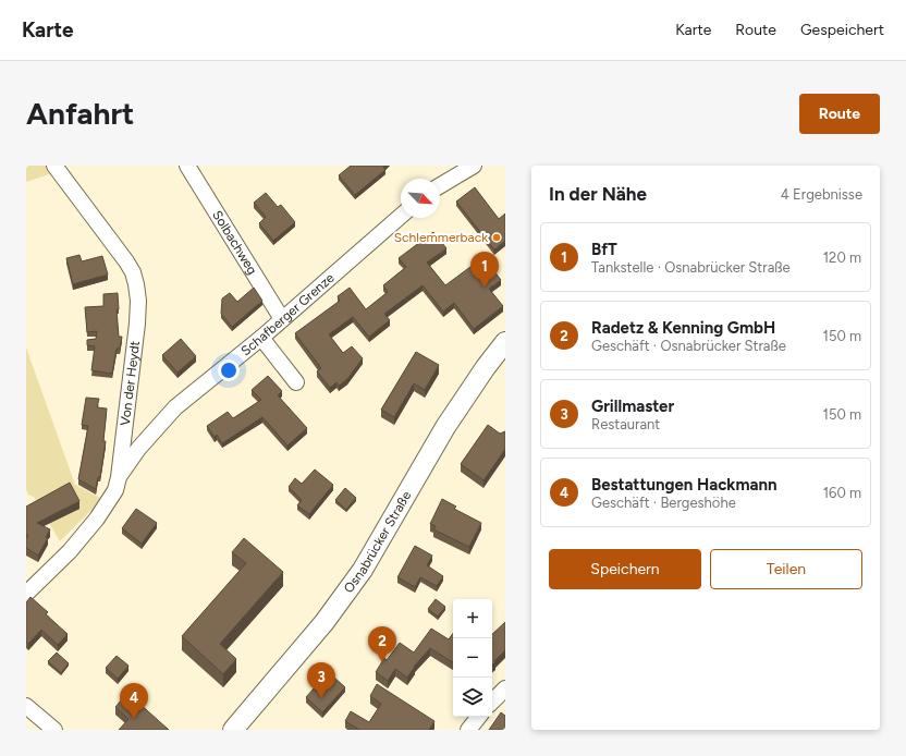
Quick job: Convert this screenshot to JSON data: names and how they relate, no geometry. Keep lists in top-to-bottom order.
{
  "streets": {
    "main road": ["Osnabrücker Straße"],
    "street": ["Solbachweg", "Schafberger Grenze", "Von der Heydt"]
  },
  "crossings": [
    ["Solbachweg", "Schafberger Grenze"],
    ["Schafberger Grenze", "Von der Heydt"]
  ],
  "places": ["Schlemmerback"],
  "north": "bottom right",
  "page": {
    "header": "Karte",
    "nav": ["Karte", "Route", "Gespeichert"],
    "buttons": [
      "Route",
      ["Speichern", "Teilen"]
    ],
    "title": "Anfahrt",
    "heading": ["In der Nähe", "4 Ergebnisse"],
    "list": [
      {
        "mark": "1",
        "name": "BfT",
        "note": "Tankstelle · Osnabrücker Straße",
        "value": "120 m"
      },
      {
        "mark": "2",
        "name": "Radetz & Kenning GmbH",
        "note": "Geschäft · Osnabrücker Straße",
        "value": "150 m"
      },
      {
        "mark": "3",
        "name": "Grillmaster",
        "note": "Restaurant",
        "value": "150 m"
      },
      {
        "mark": "4",
        "name": "Bestattungen Hackmann",
        "note": "Geschäft · Bergeshöhe",
        "value": "160 m"
      }
    ],
    "pins": [
      "1",
      "2",
      "3",
      "4"
    ],
    "map_buttons": ["+", "−"]
  }
}
